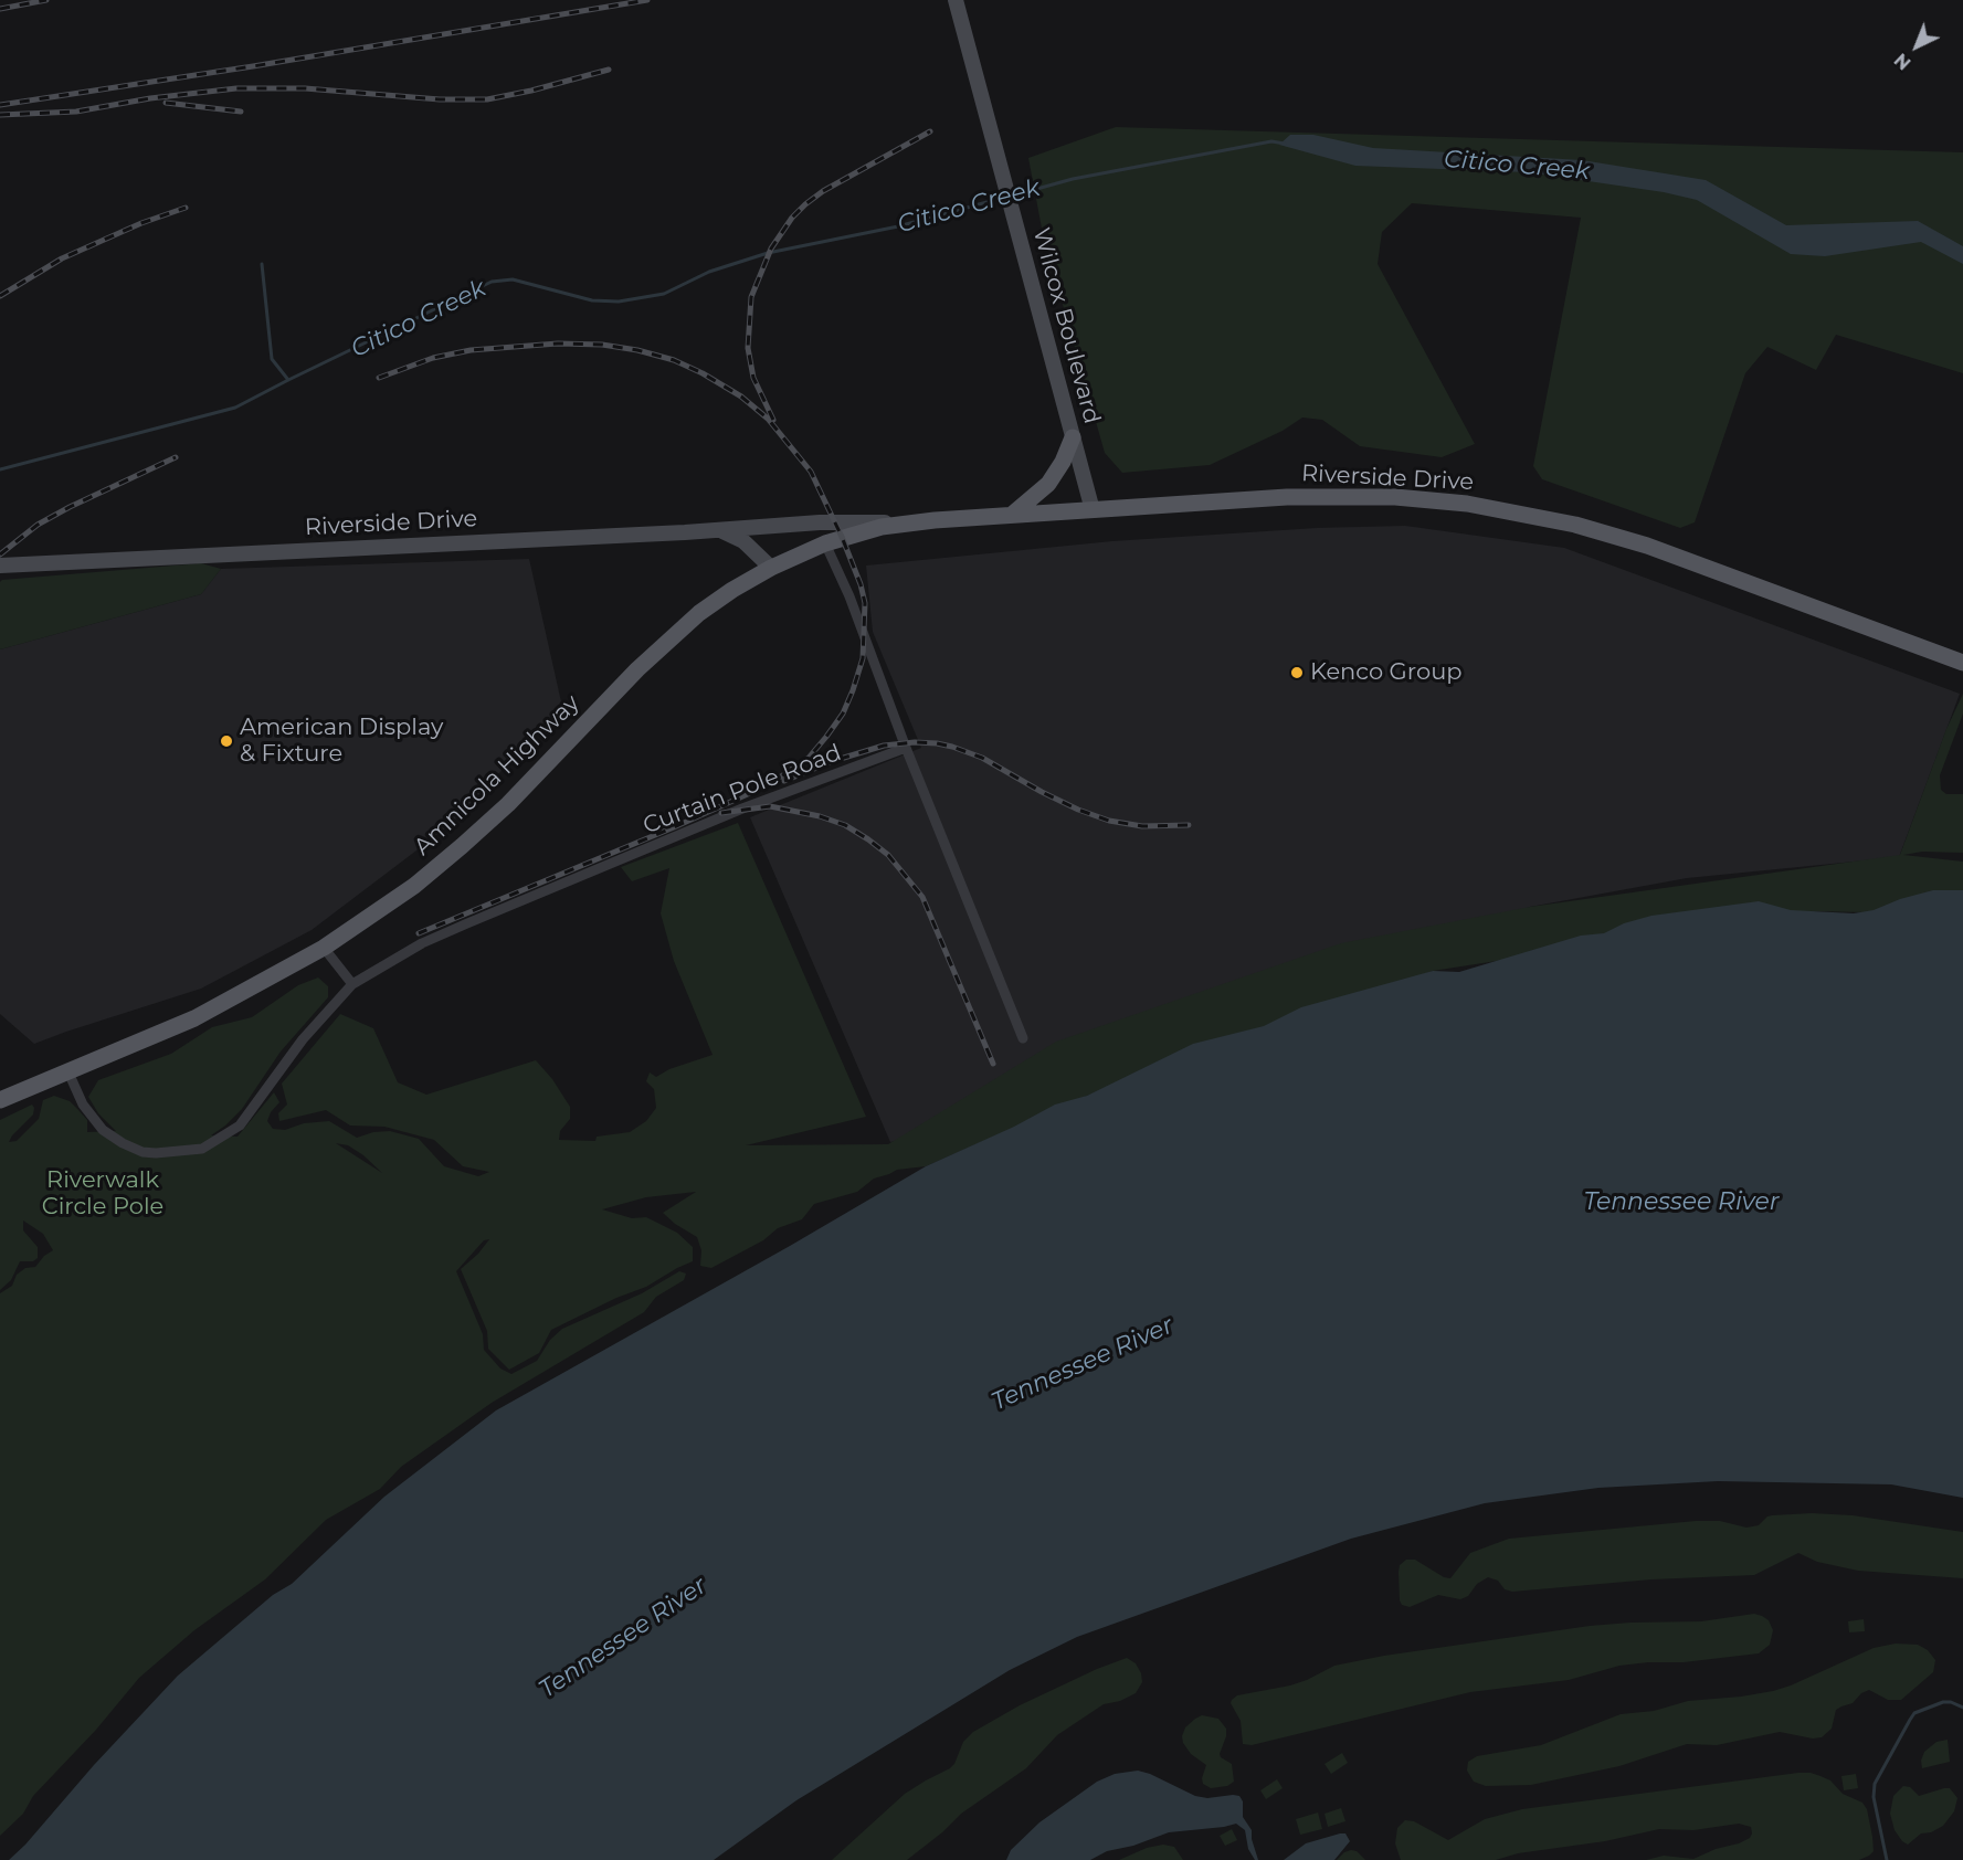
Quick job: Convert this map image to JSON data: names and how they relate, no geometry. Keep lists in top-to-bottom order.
{
  "streets": {
    "main road": ["Riverside Drive", "Amnicola Highway"],
    "street": ["Wilcox Boulevard", "Curtain Pole Road"]
  },
  "crossings": [
    ["Wilcox Boulevard", "Riverside Drive"],
    ["Riverside Drive", "Amnicola Highway"],
    ["Amnicola Highway", "Curtain Pole Road"]
  ],
  "water": ["Citico Creek", "Tennessee River"],
  "parks": ["Riverwalk Circle Pole"],
  "places": ["Kenco Group", "American Display & Fixture"],
  "north": "bottom left"
}
